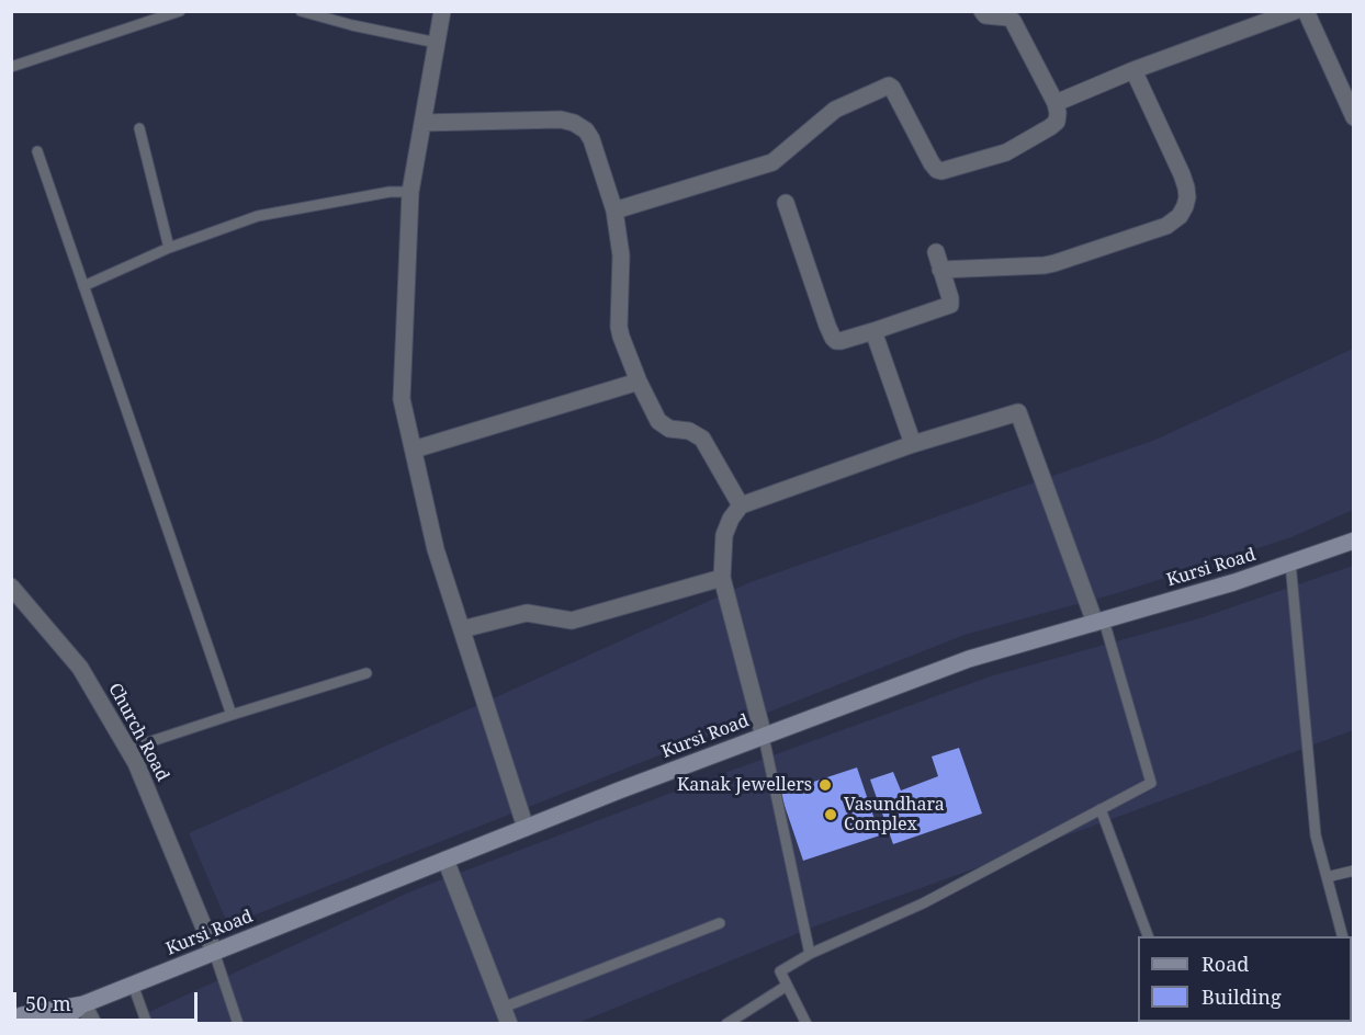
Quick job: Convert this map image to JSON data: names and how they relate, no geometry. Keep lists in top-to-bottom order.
{
  "streets": {
    "main road": ["Kursi Road"],
    "street": ["Church Road"]
  },
  "crossings": [
    ["Kursi Road", "Church Road"]
  ],
  "places": ["Kanak Jewellers", "Vasundhara Complex"],
  "legend": ["Road", "Building"],
  "scale_bar": "50 m"
}
